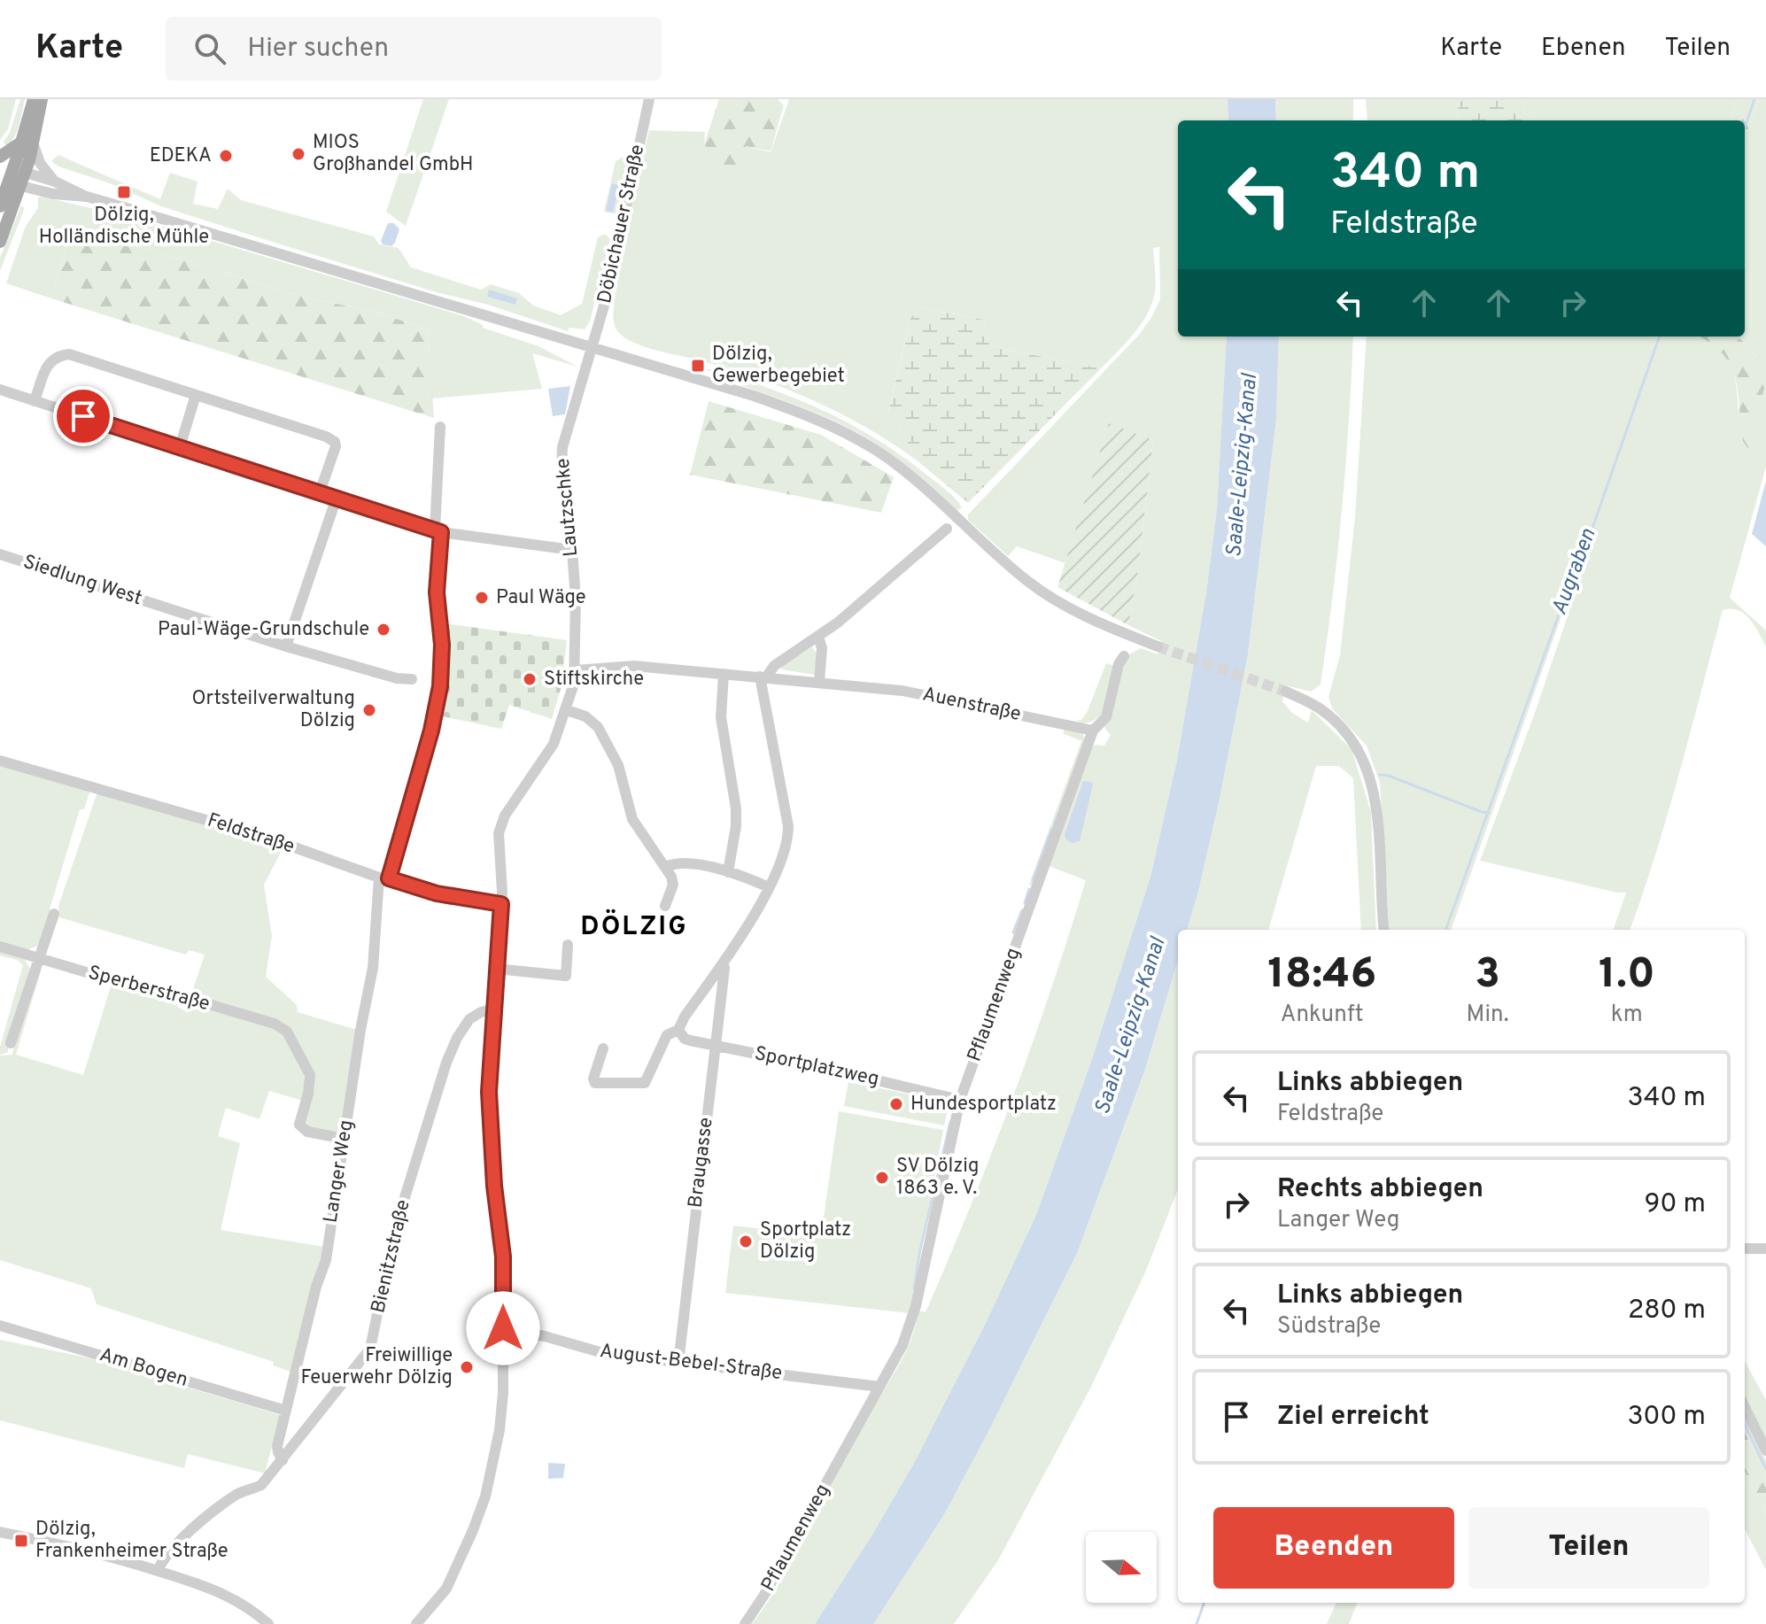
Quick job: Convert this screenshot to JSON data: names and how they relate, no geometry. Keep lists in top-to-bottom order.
{
  "streets": {
    "street": [
      "Döbichauer Straße",
      "Lautzschke",
      "Siedlung West",
      "Auenstraße",
      "Feldstraße",
      "Sperberstraße",
      "Pflaumenweg",
      "Sportplatzweg",
      "Braugasse",
      "Langer Weg",
      "Bienitzstraße",
      "August-Bebel-Straße",
      "Am Bogen"
    ]
  },
  "crossings": [
    ["Döbichauer Straße", "Lautzschke"],
    ["Lautzschke", "Auenstraße"],
    ["Lautzschke", "Feldstraße"],
    ["Lautzschke", "Bienitzstraße"],
    ["Lautzschke", "August-Bebel-Straße"],
    ["Auenstraße", "Pflaumenweg"],
    ["Auenstraße", "Braugasse"],
    ["Feldstraße", "Langer Weg"],
    ["Sperberstraße", "Langer Weg"],
    ["Pflaumenweg", "Sportplatzweg"],
    ["Pflaumenweg", "August-Bebel-Straße"],
    ["Sportplatzweg", "Braugasse"],
    ["Braugasse", "August-Bebel-Straße"],
    ["Langer Weg", "Bienitzstraße"],
    ["Langer Weg", "Am Bogen"]
  ],
  "districts": ["DÖLZIG"],
  "water": ["Saale-Leipzig-Kanal", "Augraben"],
  "places": {
    "other": [
      "MIOS Großhandel GmbH",
      "EDEKA",
      "Paul Wäge",
      "Paul-Wäge-Grundschule",
      "Stiftskirche",
      "Ortsteilverwaltung Dölzig",
      "Hundesportplatz",
      "SV Dölzig 1863 e. V.",
      "Sportplatz Dölzig",
      "Freiwillige Feuerwehr Dölzig"
    ],
    "transit": ["Dölzig, Holländische Mühle", "Dölzig, Gewerbegebiet", "Dölzig, Frankenheimer Straße"]
  },
  "north": "right",
  "page": {
    "header": "Karte",
    "search": "Hier suchen",
    "nav": ["Karte", "Ebenen", "Teilen"],
    "turn": ["340 m", "Feldstraße"],
    "eta": [
      "18:46",
      "Ankunft",
      "3",
      "Min.",
      "1.0",
      "km"
    ],
    "list": [
      {
        "name": "Links abbiegen",
        "note": "Feldstraße",
        "value": "340 m"
      },
      {
        "name": "Rechts abbiegen",
        "note": "Langer Weg",
        "value": "90 m"
      },
      {
        "name": "Links abbiegen",
        "note": "Südstraße",
        "value": "280 m"
      },
      {
        "name": "Ziel erreicht",
        "value": "300 m"
      }
    ],
    "buttons": ["Beenden", "Teilen"]
  }
}
